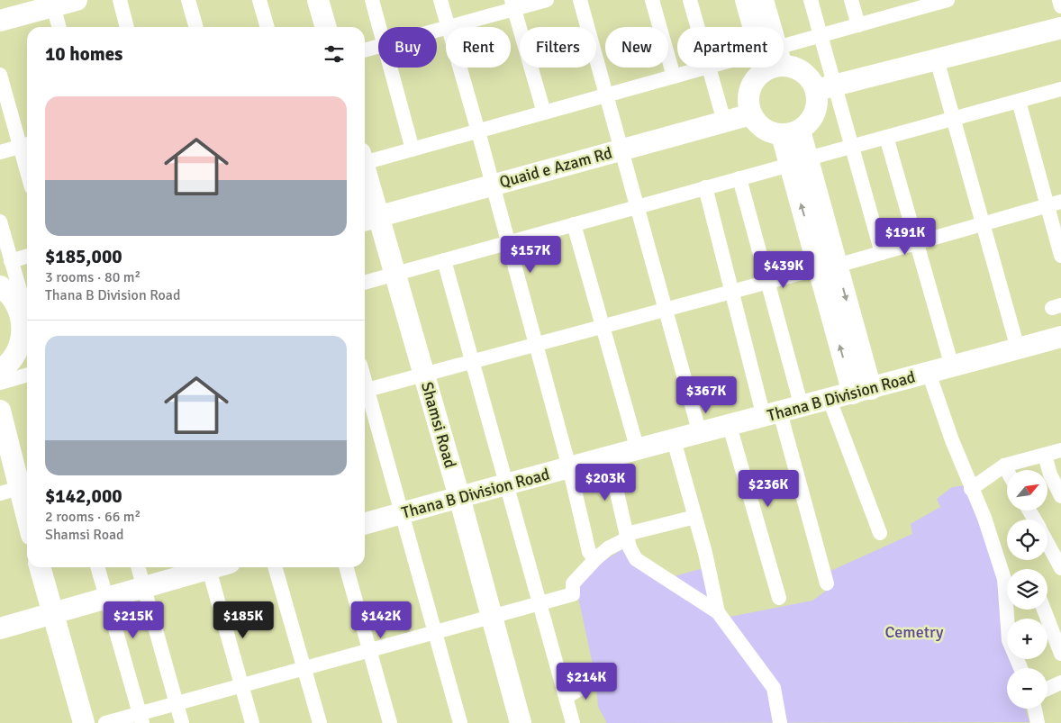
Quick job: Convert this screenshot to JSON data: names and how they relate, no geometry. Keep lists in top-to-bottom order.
{
  "streets": {
    "street": ["Quaid e Azam Rd", "Thana B Division Road", "Shamsi Road"]
  },
  "crossings": [
    ["Quaid e Azam Rd", "Shamsi Road"],
    ["Thana B Division Road", "Shamsi Road"]
  ],
  "parks": ["Cemetry"],
  "north": "top right",
  "page": {
    "chip": [
      "Buy",
      "Rent",
      "Filters",
      "New",
      "Apartment"
    ],
    "heading": "10 homes",
    "list": [
      {
        "name": "$185,000",
        "note": "3 rooms · 80 m² · Thana B Division Road"
      },
      {
        "name": "$142,000",
        "note": "2 rooms · 66 m² · Shamsi Road"
      }
    ],
    "price": [
      "$191K",
      "$157K",
      "$439K",
      "$367K",
      "$203K",
      "$236K",
      "$215K",
      "$185K",
      "$142K",
      "$214K"
    ],
    "map_buttons": ["+", "−"]
  }
}
